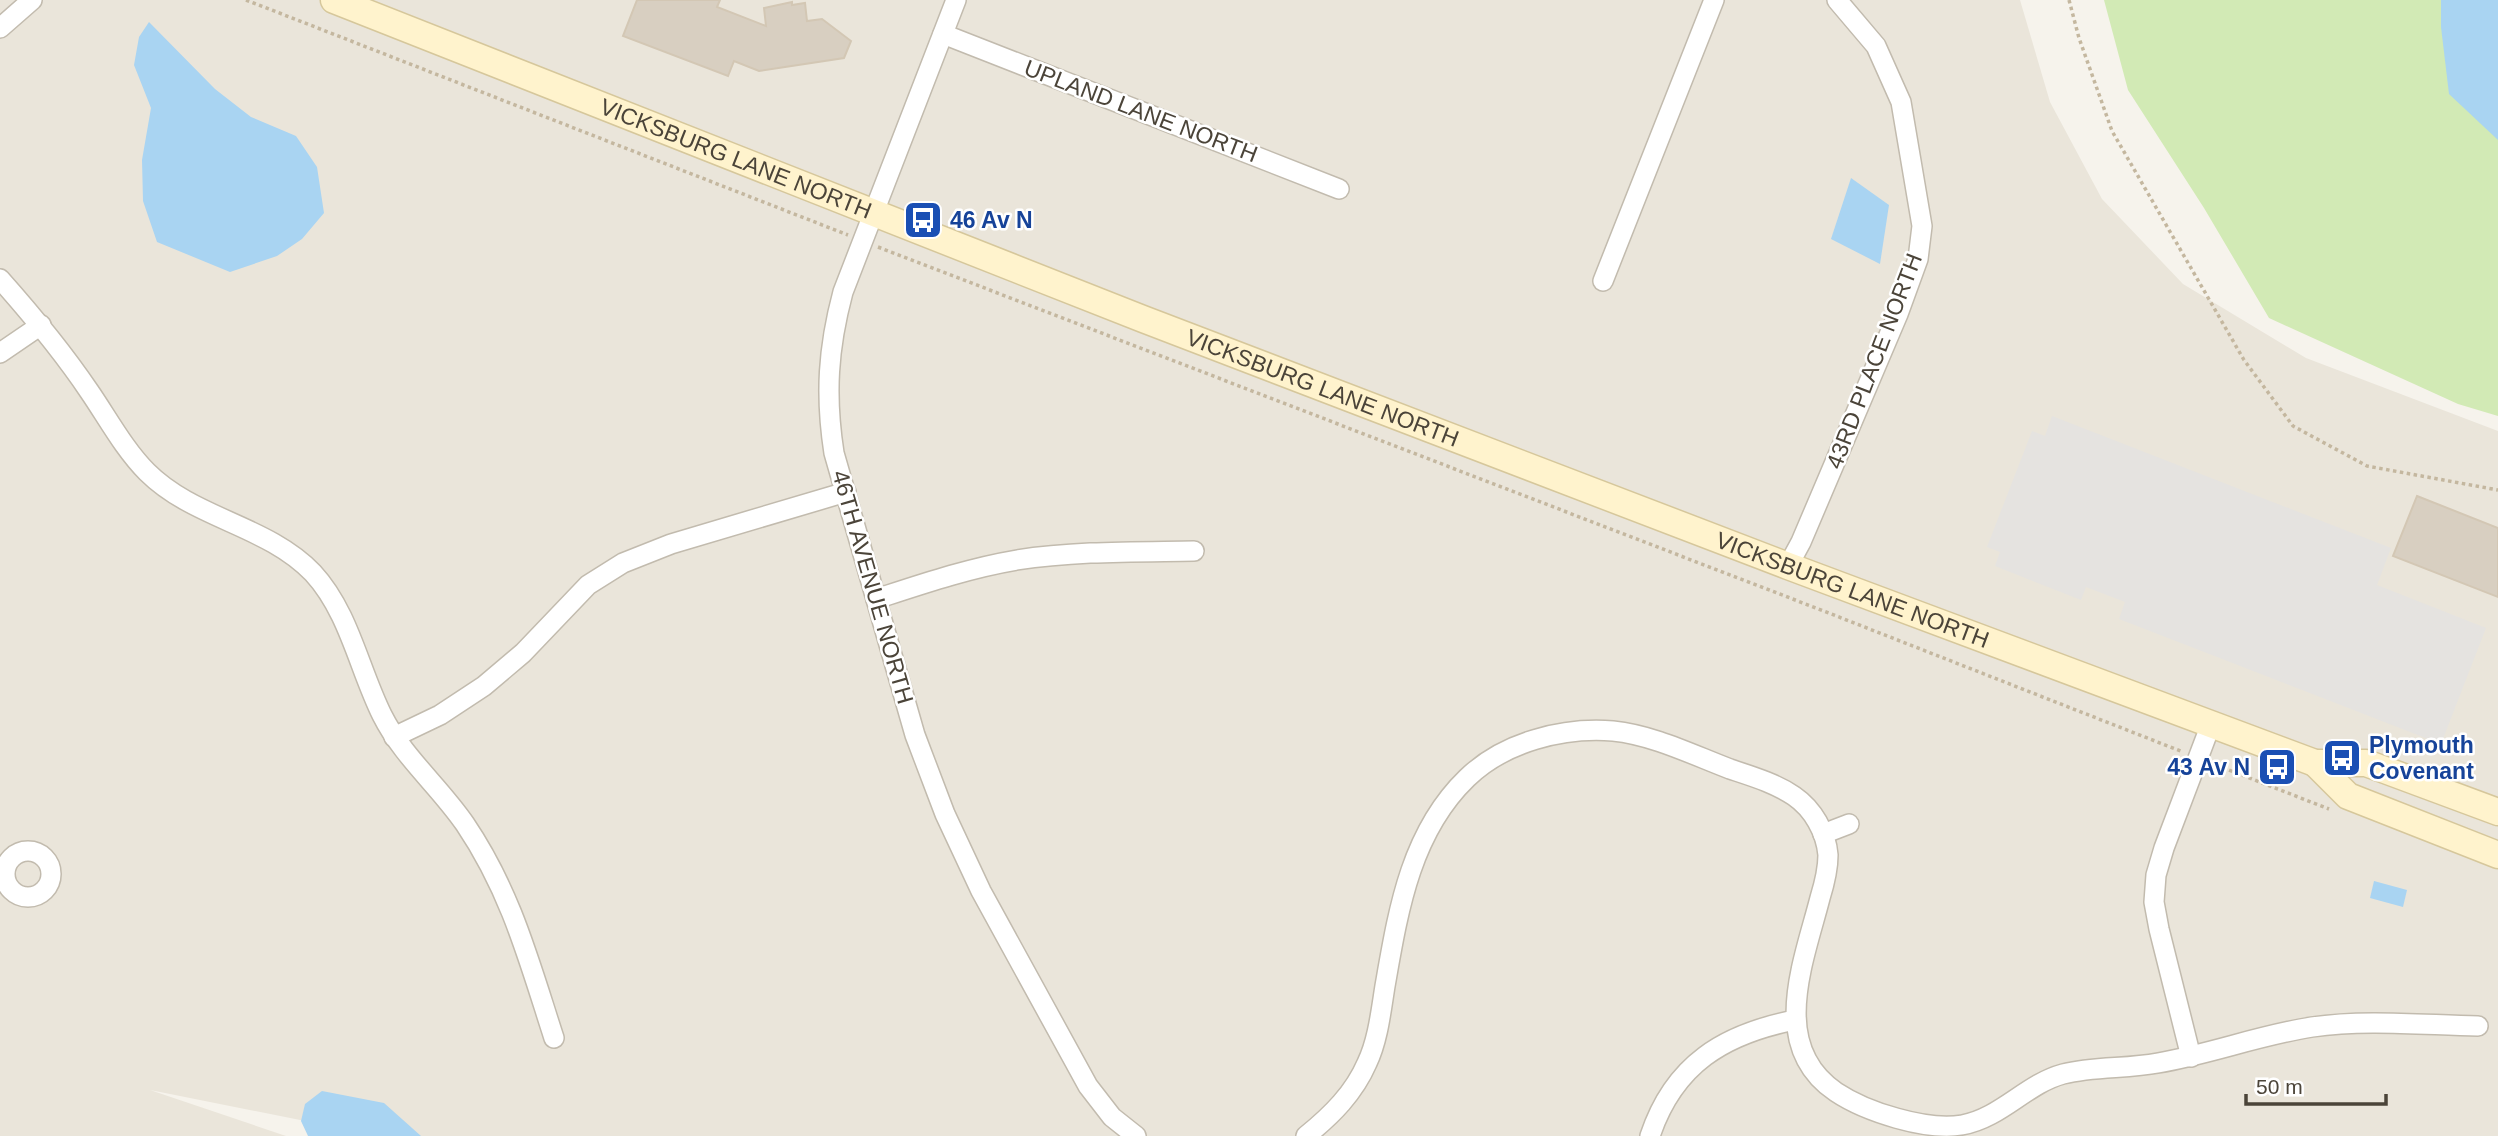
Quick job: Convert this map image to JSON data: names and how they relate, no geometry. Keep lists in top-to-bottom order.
{
  "streets": {
    "main road": ["VICKSBURG LANE NORTH"],
    "street": ["UPLAND LANE NORTH", "43RD PLACE NORTH", "46TH AVENUE NORTH"]
  },
  "crossings": [
    ["UPLAND LANE NORTH", "46TH AVENUE NORTH"],
    ["VICKSBURG LANE NORTH", "43RD PLACE NORTH"],
    ["VICKSBURG LANE NORTH", "46TH AVENUE NORTH"]
  ],
  "places": {
    "bus stop": ["46 Av N", "Plymouth Covenant", "43 Av N"]
  },
  "scale_bar": "50 m"
}
